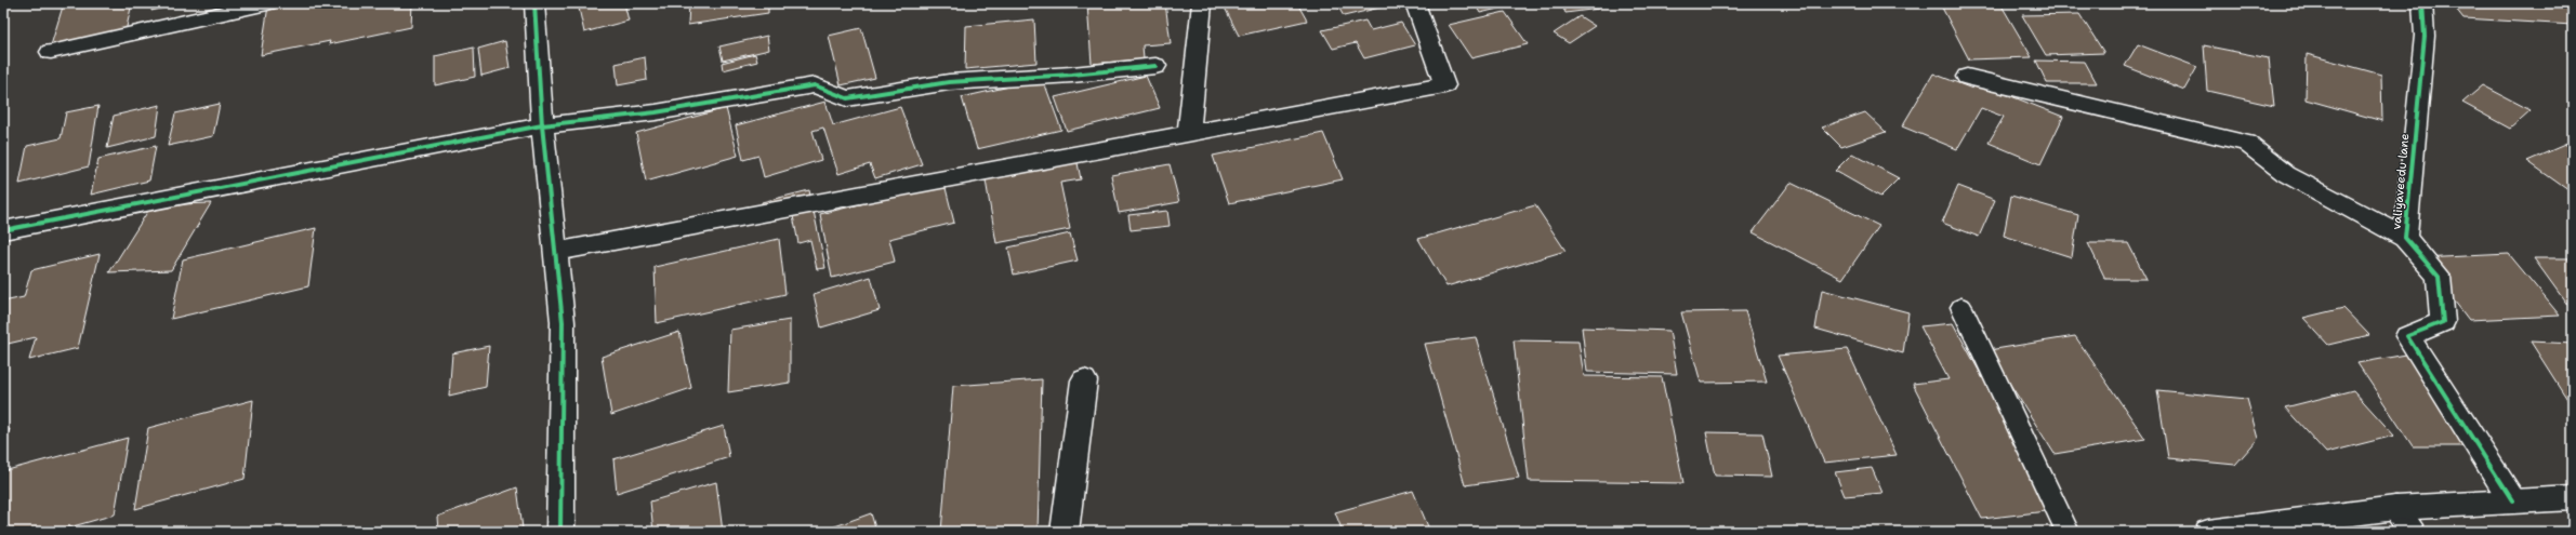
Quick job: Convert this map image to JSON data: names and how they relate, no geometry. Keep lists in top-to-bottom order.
{
  "streets": {
    "street": ["valiyaveedu lane"]
  }
}
